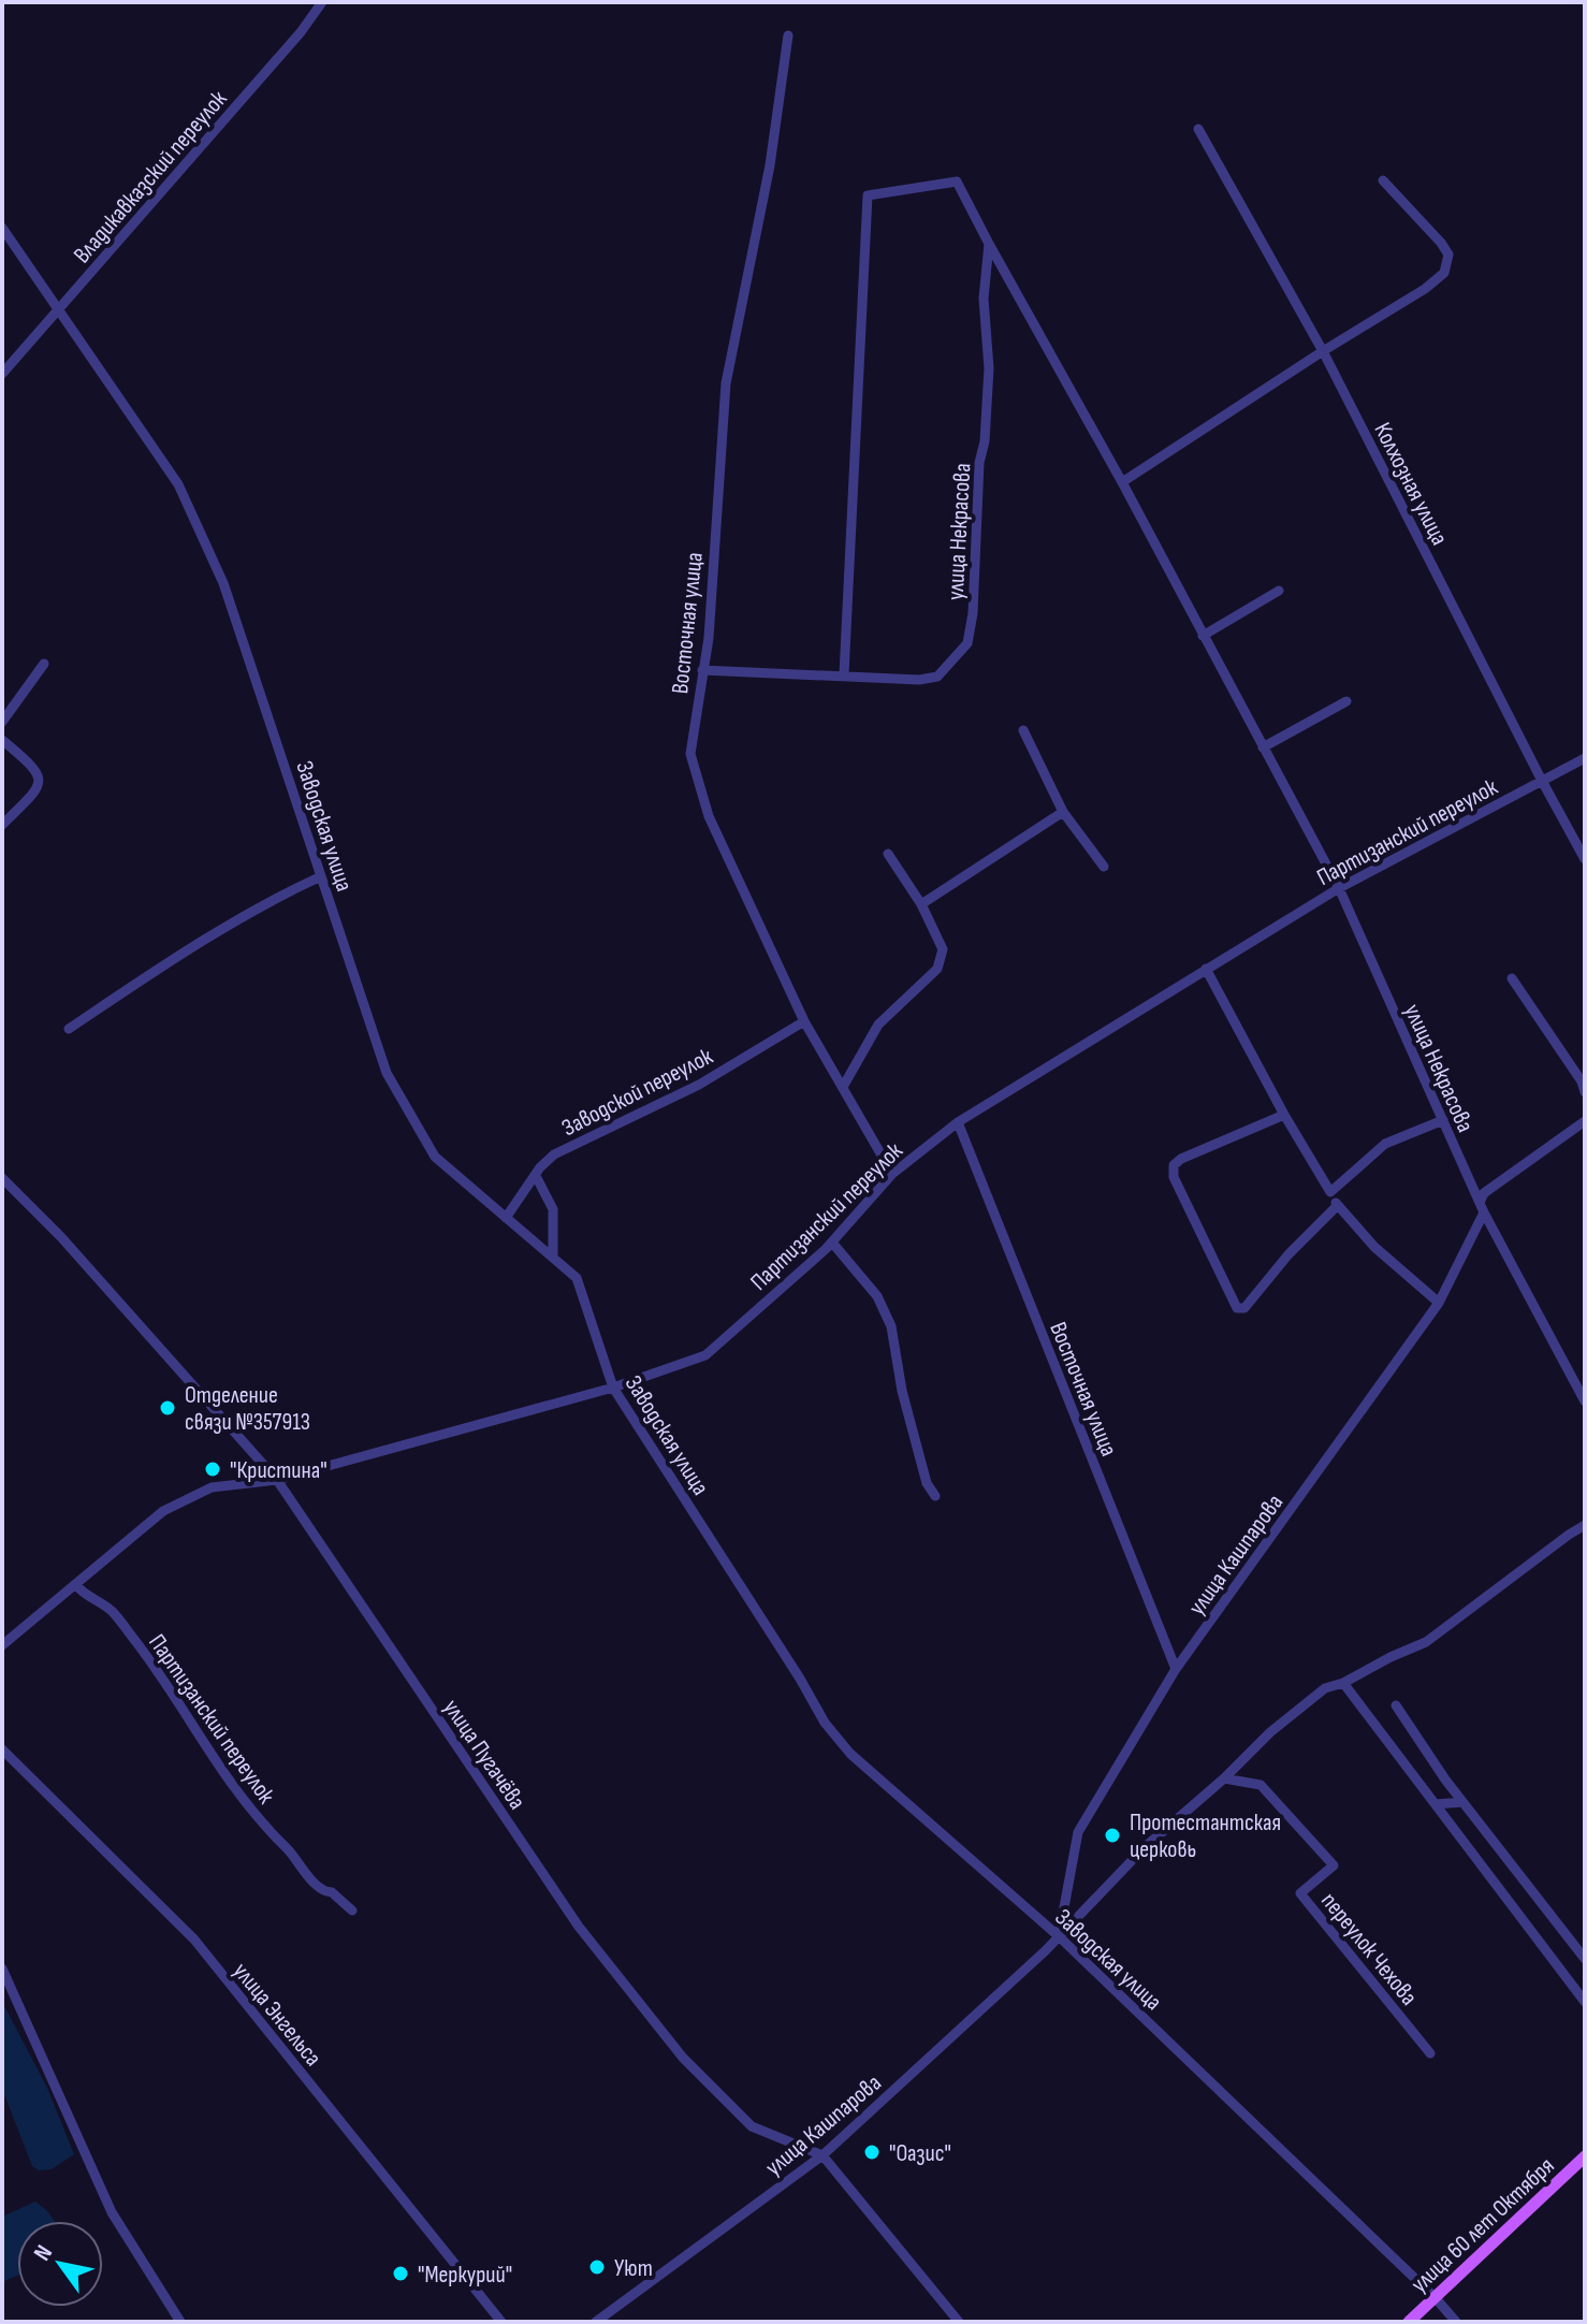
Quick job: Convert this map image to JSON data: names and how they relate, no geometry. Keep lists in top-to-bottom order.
{
  "streets": {
    "main road": ["улица 60 лет Октября"],
    "street": [
      "Владикавказский переулок",
      "Колхозная улица",
      "улица Некрасова",
      "Восточная улица",
      "Заводская улица",
      "Партизанский переулок",
      "Заводской переулок",
      "улица Кашпарова",
      "улица Пугачёва",
      "переулок Чехова",
      "улица Энгельса"
    ]
  },
  "crossings": [
    ["Владикавказский переулок", "Заводская улица"],
    ["Колхозная улица", "Партизанский переулок"],
    ["улица Некрасова", "Восточная улица"],
    ["улица Некрасова", "Партизанский переулок"],
    ["улица Некрасова", "улица Кашпарова"],
    ["Восточная улица", "Партизанский переулок"],
    ["Восточная улица", "Заводской переулок"],
    ["Восточная улица", "улица Кашпарова"],
    ["Заводская улица", "Партизанский переулок"],
    ["Заводская улица", "Заводской переулок"],
    ["Заводская улица", "улица Кашпарова"],
    ["Заводская улица", "улица 60 лет Октября"],
    ["Партизанский переулок", "улица Пугачёва"],
    ["улица Кашпарова", "улица Пугачёва"],
    ["улица Кашпарова", "переулок Чехова"]
  ],
  "places": [
    "Отделение связи №357913",
    "\"Кристина\"",
    "Протестантская церковь",
    "\"Оазис\"",
    "Уют",
    "\"Меркурий\""
  ],
  "north": "top left"
}
